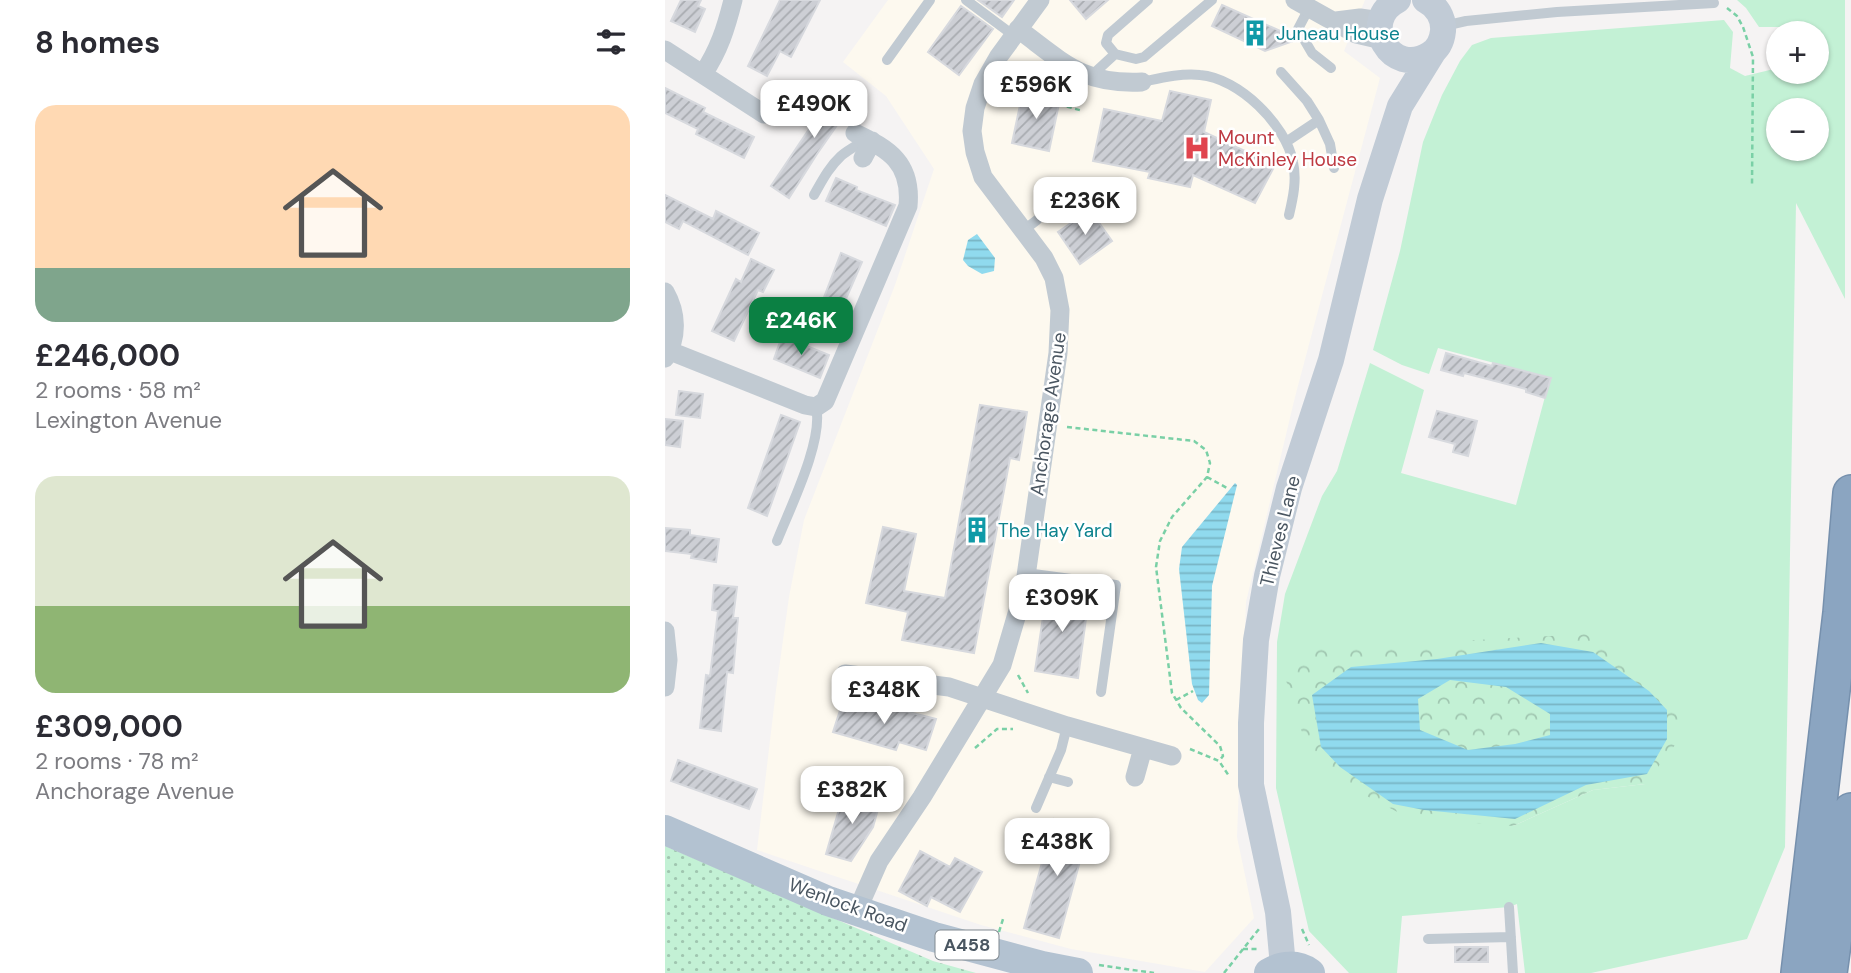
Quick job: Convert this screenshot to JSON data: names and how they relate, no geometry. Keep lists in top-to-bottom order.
{
  "streets": {
    "main road": ["Thieves Lane", "Wenlock Road", "A458"],
    "street": ["Anchorage Avenue"]
  },
  "crossings": [
    ["Anchorage Avenue", "Wenlock Road"]
  ],
  "places": {
    "building": ["Juneau House", "The Hay Yard"],
    "hospital": ["Mount McKinley House"]
  },
  "page": {
    "heading": "8 homes",
    "map_buttons": ["+", "−"],
    "price": [
      "£596K",
      "£490K",
      "£236K",
      "£246K",
      "£309K",
      "£348K",
      "£382K",
      "£438K"
    ],
    "list": [
      {
        "name": "£246,000",
        "note": "2 rooms · 58 m² · Lexington Avenue"
      },
      {
        "name": "£309,000",
        "note": "2 rooms · 78 m² · Anchorage Avenue"
      }
    ]
  }
}
